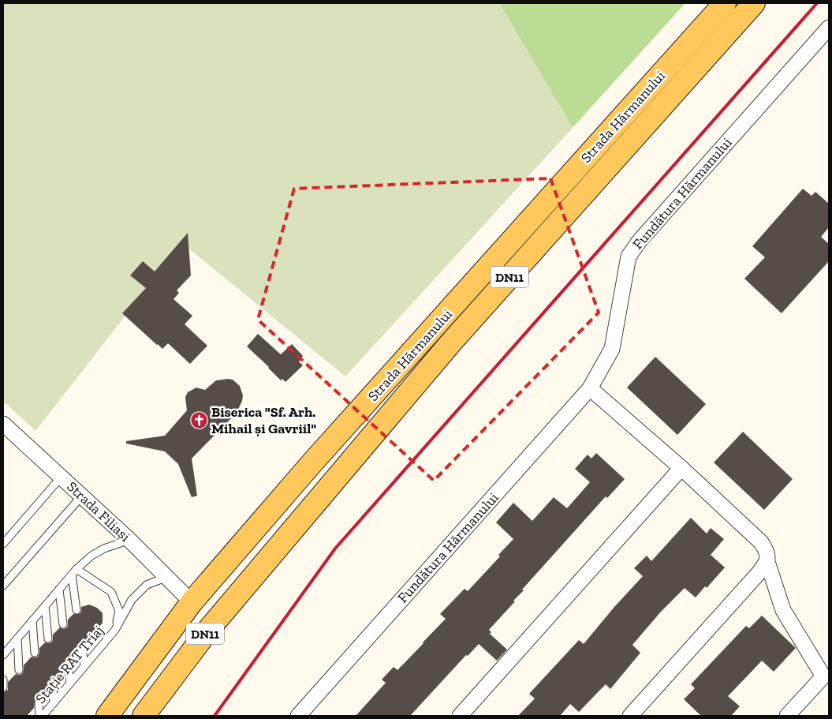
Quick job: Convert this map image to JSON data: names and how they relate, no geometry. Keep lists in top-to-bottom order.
{
  "streets": {
    "main road": ["Strada Hărmanului", "DN11"],
    "street": ["Fundătura Hărmanului", "Strada Filiași"],
    "lane": ["Stație RAT Triaj"]
  },
  "crossings": [
    ["Strada Hărmanului", "Strada Filiași"],
    ["Strada Filiași", "Stație RAT Triaj"]
  ],
  "places": {
    "church": ["Biserica \"Sf. Arh. Mihail și Gavriil\""]
  }
}
